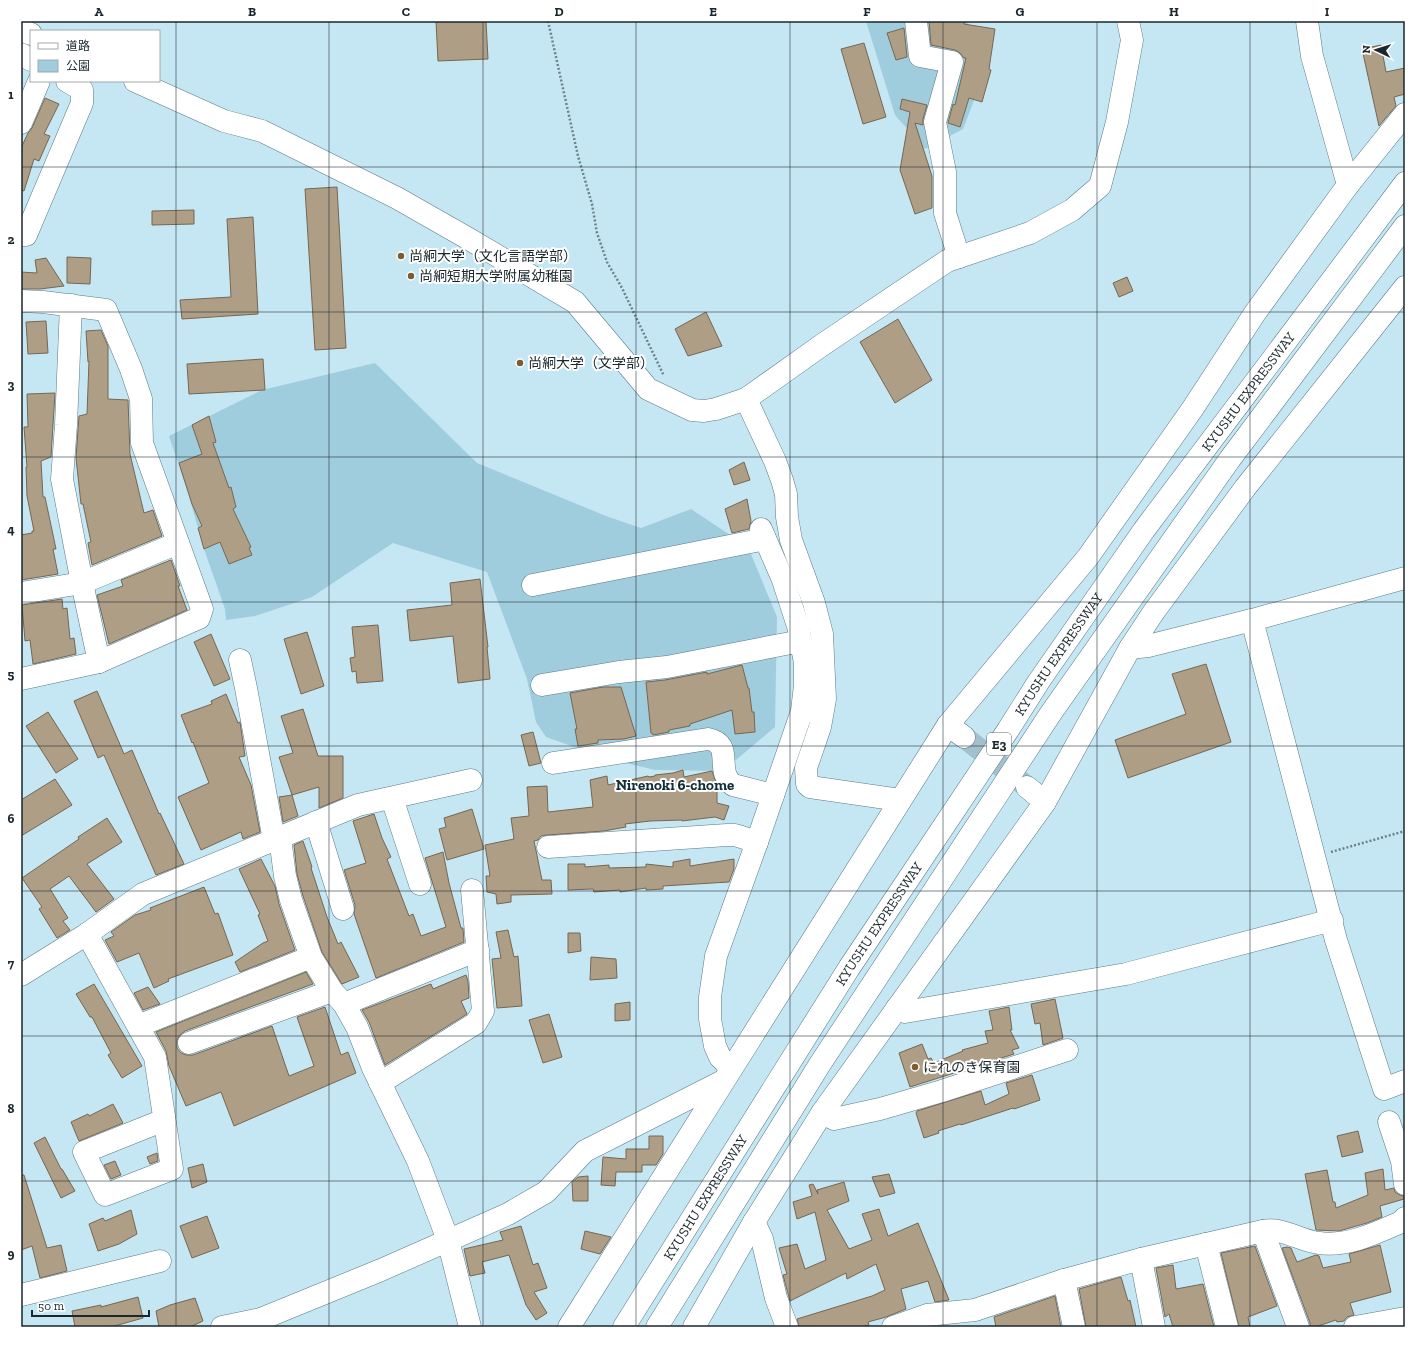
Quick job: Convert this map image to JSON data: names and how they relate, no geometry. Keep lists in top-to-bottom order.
{
  "streets": {
    "main road": ["KYUSHU EXPRESSWAY", "E3"]
  },
  "districts": ["Nirenoki 6-chome"],
  "places": [
    "尚絅大学（文化言語学部）",
    "尚絅短期大学附属幼稚園",
    "尚絅大学（文学部）",
    "にれのき保育園"
  ],
  "legend": ["道路", "公園"],
  "scale_bar": "50 m",
  "north": "left",
  "grid": {
    "columns": [
      "A",
      "B",
      "C",
      "D",
      "E",
      "F",
      "G",
      "H",
      "I"
    ],
    "rows": [
      "1",
      "2",
      "3",
      "4",
      "5",
      "6",
      "7",
      "8",
      "9"
    ]
  }
}
